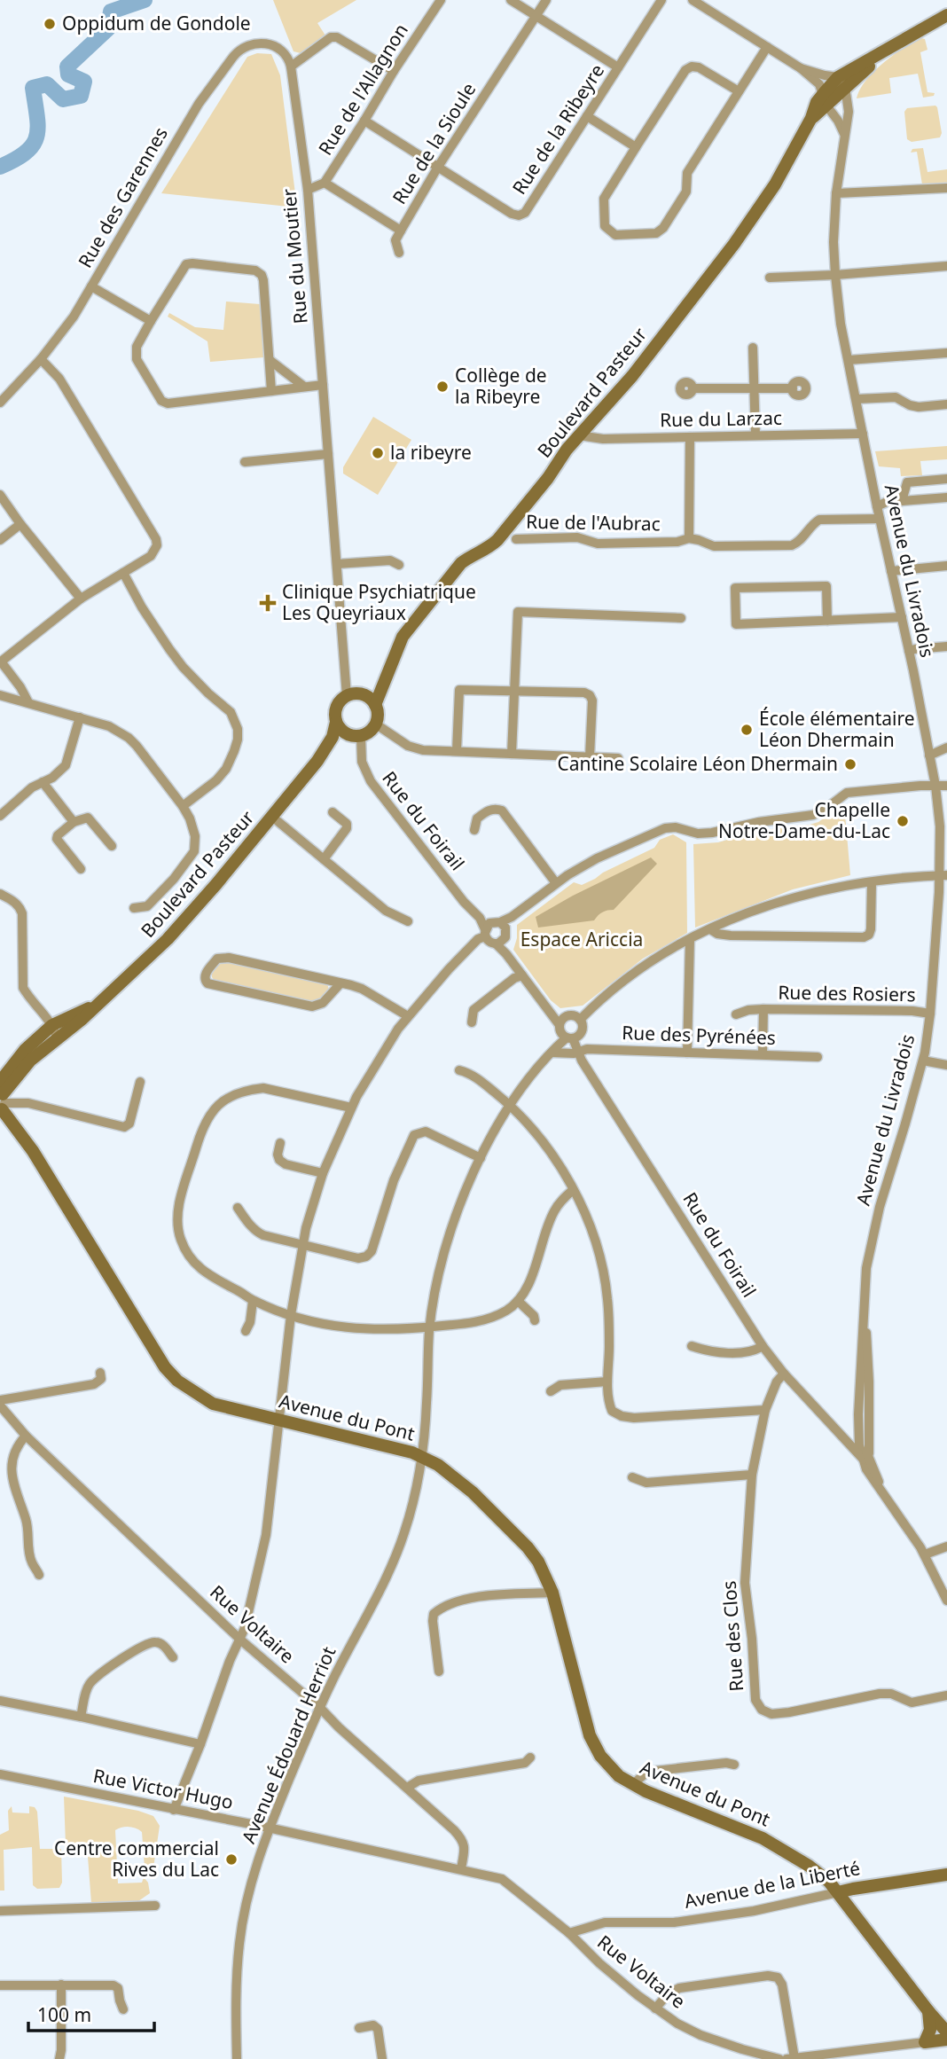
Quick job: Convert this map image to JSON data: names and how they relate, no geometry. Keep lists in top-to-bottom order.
{
  "streets": {
    "main road": ["Boulevard Pasteur", "Avenue du Pont", "Avenue de la Liberté"],
    "street": [
      "Rue de l'Allagnon",
      "Rue de la Ribeyre",
      "Rue de la Sioule",
      "Rue des Garennes",
      "Rue du Moutier",
      "Rue du Larzac",
      "Rue de l'Aubrac",
      "Avenue du Livradois",
      "Rue du Foirail",
      "Rue des Rosiers",
      "Rue des Pyrénées",
      "Rue Voltaire",
      "Rue des Clos",
      "Avenue Édouard Herriot",
      "Rue Victor Hugo"
    ]
  },
  "crossings": [
    ["Rue de l'Allagnon", "Rue de la Ribeyre"],
    ["Rue de l'Allagnon", "Rue de la Sioule"],
    ["Rue de l'Allagnon", "Rue du Moutier"],
    ["Rue de la Ribeyre", "Rue de la Sioule"],
    ["Rue des Garennes", "Rue du Moutier"],
    ["Rue du Moutier", "Boulevard Pasteur"],
    ["Rue du Moutier", "Rue du Foirail"],
    ["Boulevard Pasteur", "Rue du Larzac"],
    ["Boulevard Pasteur", "Avenue du Livradois"],
    ["Boulevard Pasteur", "Rue du Foirail"],
    ["Boulevard Pasteur", "Avenue du Pont"],
    ["Rue du Larzac", "Avenue du Livradois"],
    ["Rue de l'Aubrac", "Avenue du Livradois"],
    ["Avenue du Livradois", "Rue du Foirail"],
    ["Avenue du Livradois", "Rue des Rosiers"],
    ["Rue du Foirail", "Rue des Pyrénées"],
    ["Rue du Foirail", "Rue des Clos"],
    ["Rue du Foirail", "Avenue Édouard Herriot"],
    ["Rue des Rosiers", "Rue des Pyrénées"],
    ["Rue des Pyrénées", "Avenue Édouard Herriot"],
    ["Avenue du Pont", "Avenue Édouard Herriot"],
    ["Avenue du Pont", "Avenue de la Liberté"],
    ["Rue Voltaire", "Avenue Édouard Herriot"],
    ["Rue Voltaire", "Rue Victor Hugo"],
    ["Rue Voltaire", "Avenue de la Liberté"],
    ["Avenue Édouard Herriot", "Rue Victor Hugo"]
  ],
  "parks": ["Espace Ariccia"],
  "places": {
    "other": [
      "Oppidum de Gondole",
      "Collège de la Ribeyre",
      "la ribeyre",
      "École élémentaire Léon Dhermain",
      "Cantine Scolaire Léon Dhermain",
      "Chapelle Notre-Dame-du-Lac",
      "Centre commercial Rives du Lac"
    ],
    "health": ["Clinique Psychiatrique Les Queyriaux"]
  },
  "scale_bar": "100 m"
}
